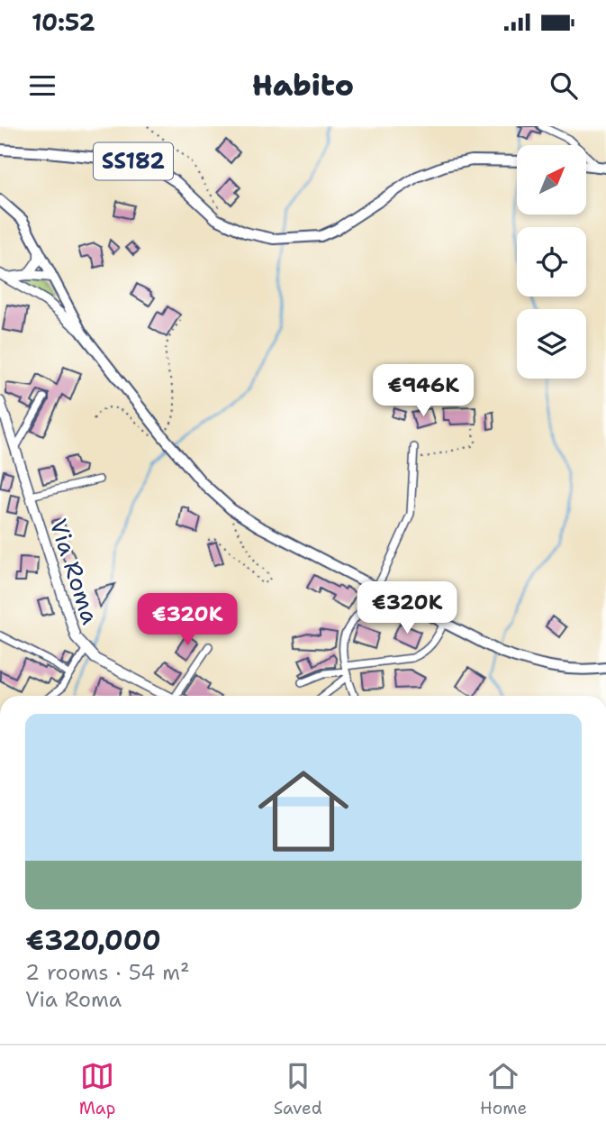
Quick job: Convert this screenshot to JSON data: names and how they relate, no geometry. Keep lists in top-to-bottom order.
{
  "streets": {
    "main road": ["SS182"],
    "street": ["Via Roma"]
  },
  "north": "top right",
  "page": {
    "status": "10:52",
    "header": "Habito",
    "price": ["€946K", "€320K", "€320K"],
    "list": [
      {
        "name": "€320,000",
        "note": "2 rooms · 54 m² · Via Roma"
      }
    ],
    "tabs": ["Map", "Saved", "Home"]
  }
}
